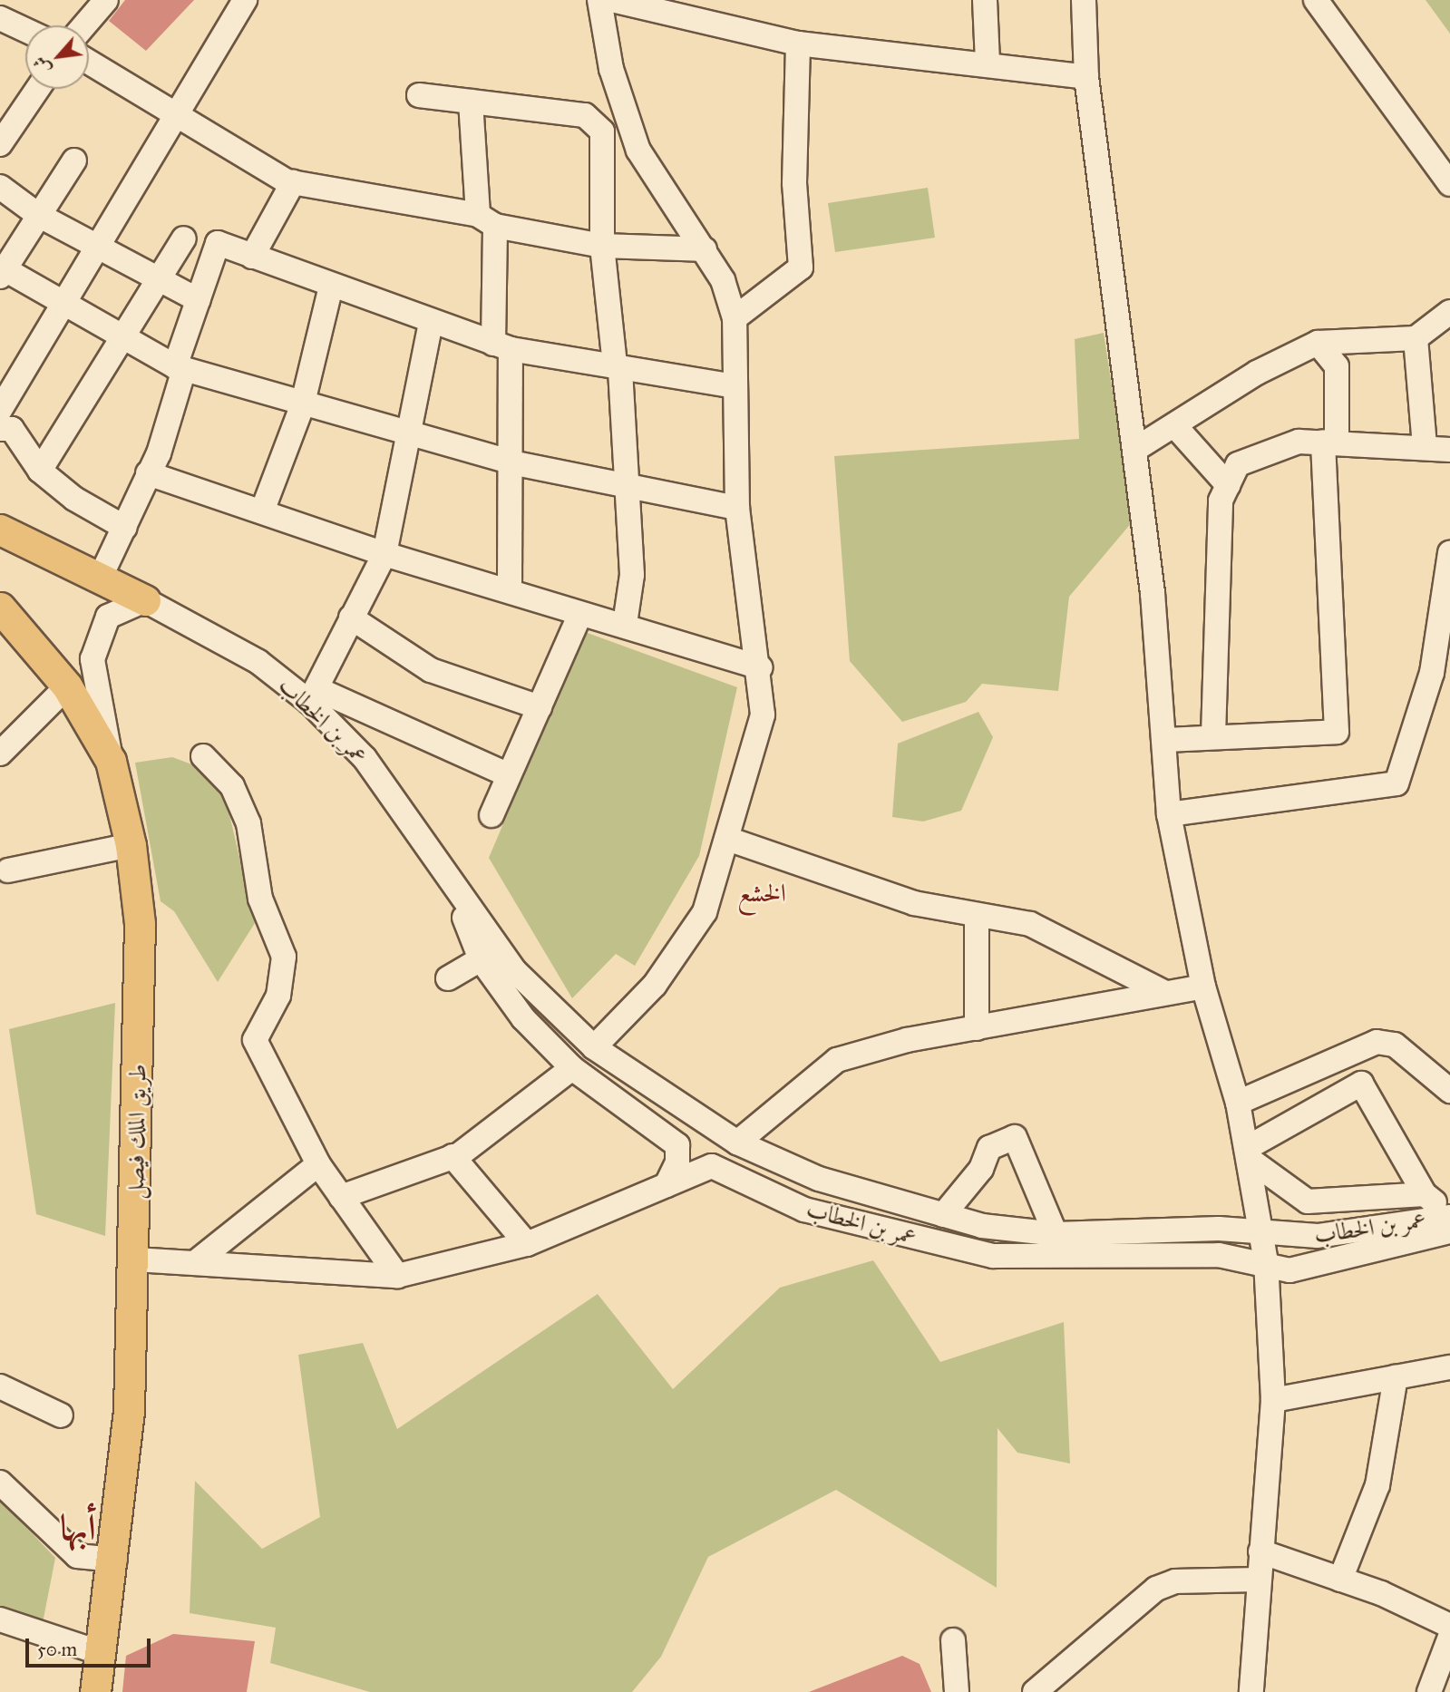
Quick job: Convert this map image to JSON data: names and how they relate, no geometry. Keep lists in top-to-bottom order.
{
  "streets": {
    "main road": ["طريق الملك فيصل"],
    "street": ["عمر بن الخطاب"]
  },
  "districts": ["الخشع", "أبها"],
  "scale_bar": "50 m",
  "north": "bottom left"
}
